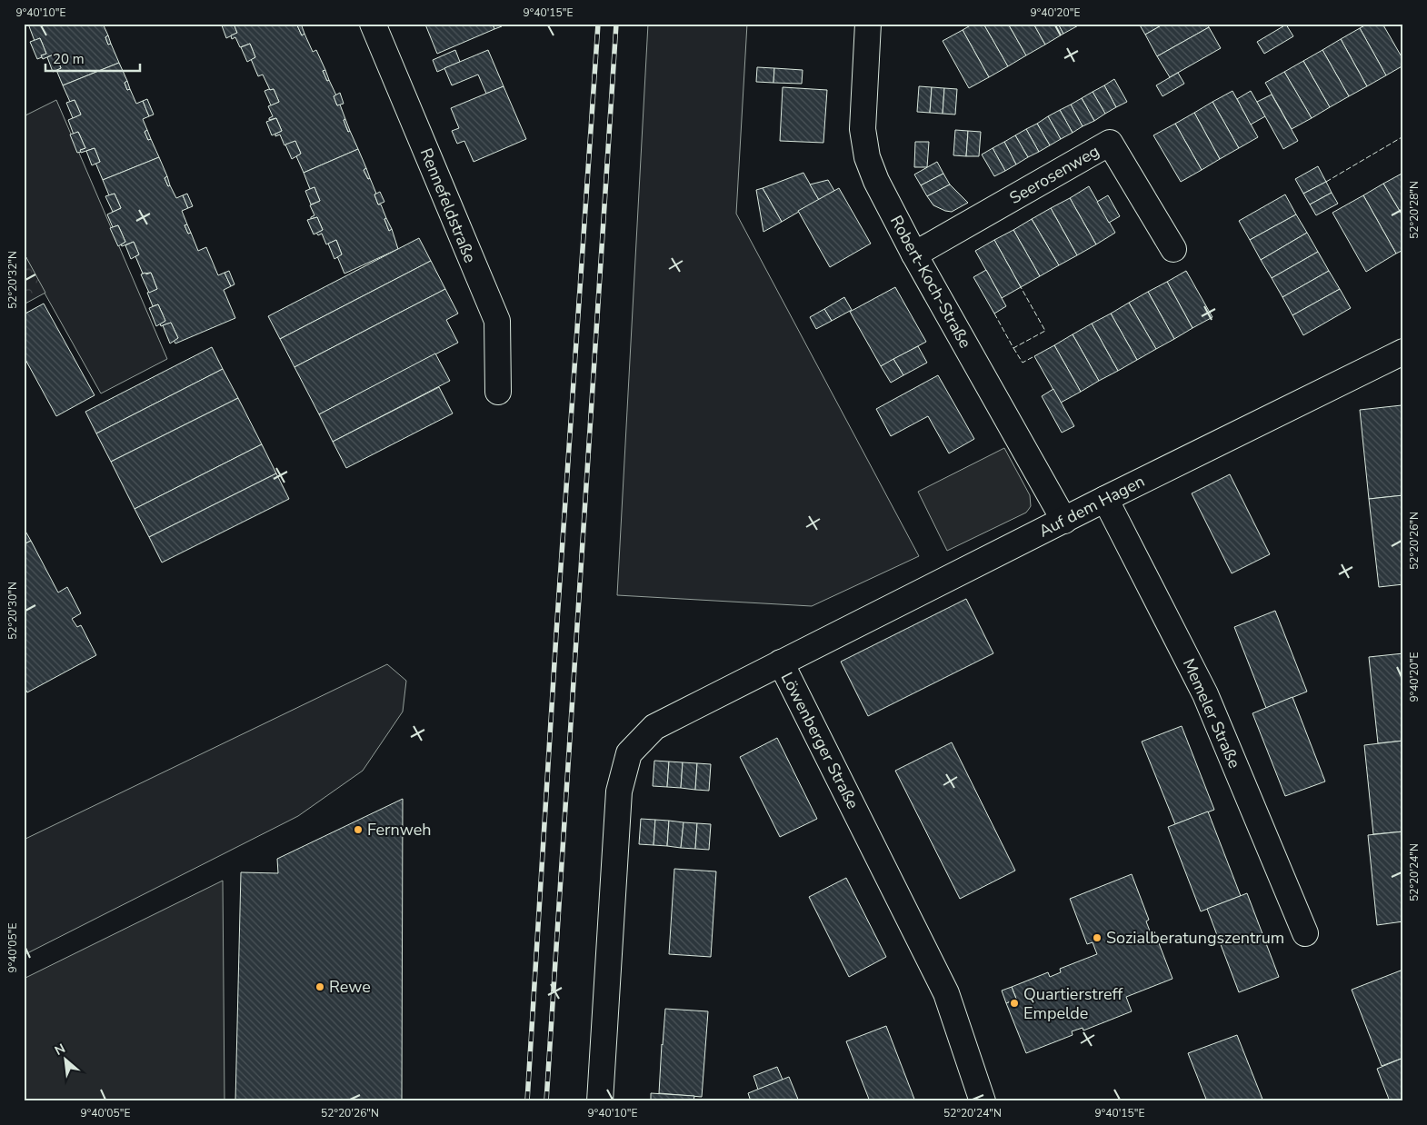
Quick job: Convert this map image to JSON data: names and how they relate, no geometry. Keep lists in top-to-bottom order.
{
  "streets": {
    "street": [
      "Seerosenweg",
      "Rennefeldstraße",
      "Robert-Koch-Straße",
      "Auf dem Hagen",
      "Memeler Straße",
      "Löwenberger Straße"
    ]
  },
  "crossings": [
    ["Seerosenweg", "Robert-Koch-Straße"],
    ["Robert-Koch-Straße", "Auf dem Hagen"],
    ["Auf dem Hagen", "Memeler Straße"],
    ["Auf dem Hagen", "Löwenberger Straße"]
  ],
  "places": [
    "Fernweh",
    "Sozialberatungszentrum",
    "Rewe",
    "Quartierstreff Empelde"
  ],
  "scale_bar": "20 m",
  "north": "top left",
  "coordinates": [
    "9°40'10\"E",
    "9°40'15\"E",
    "9°40'20\"E",
    "52°20'28\"N",
    "52°20'32\"N",
    "52°20'26\"N",
    "52°20'30\"N",
    "52°20'24\"N",
    "9°40'05\"E"
  ]
}
